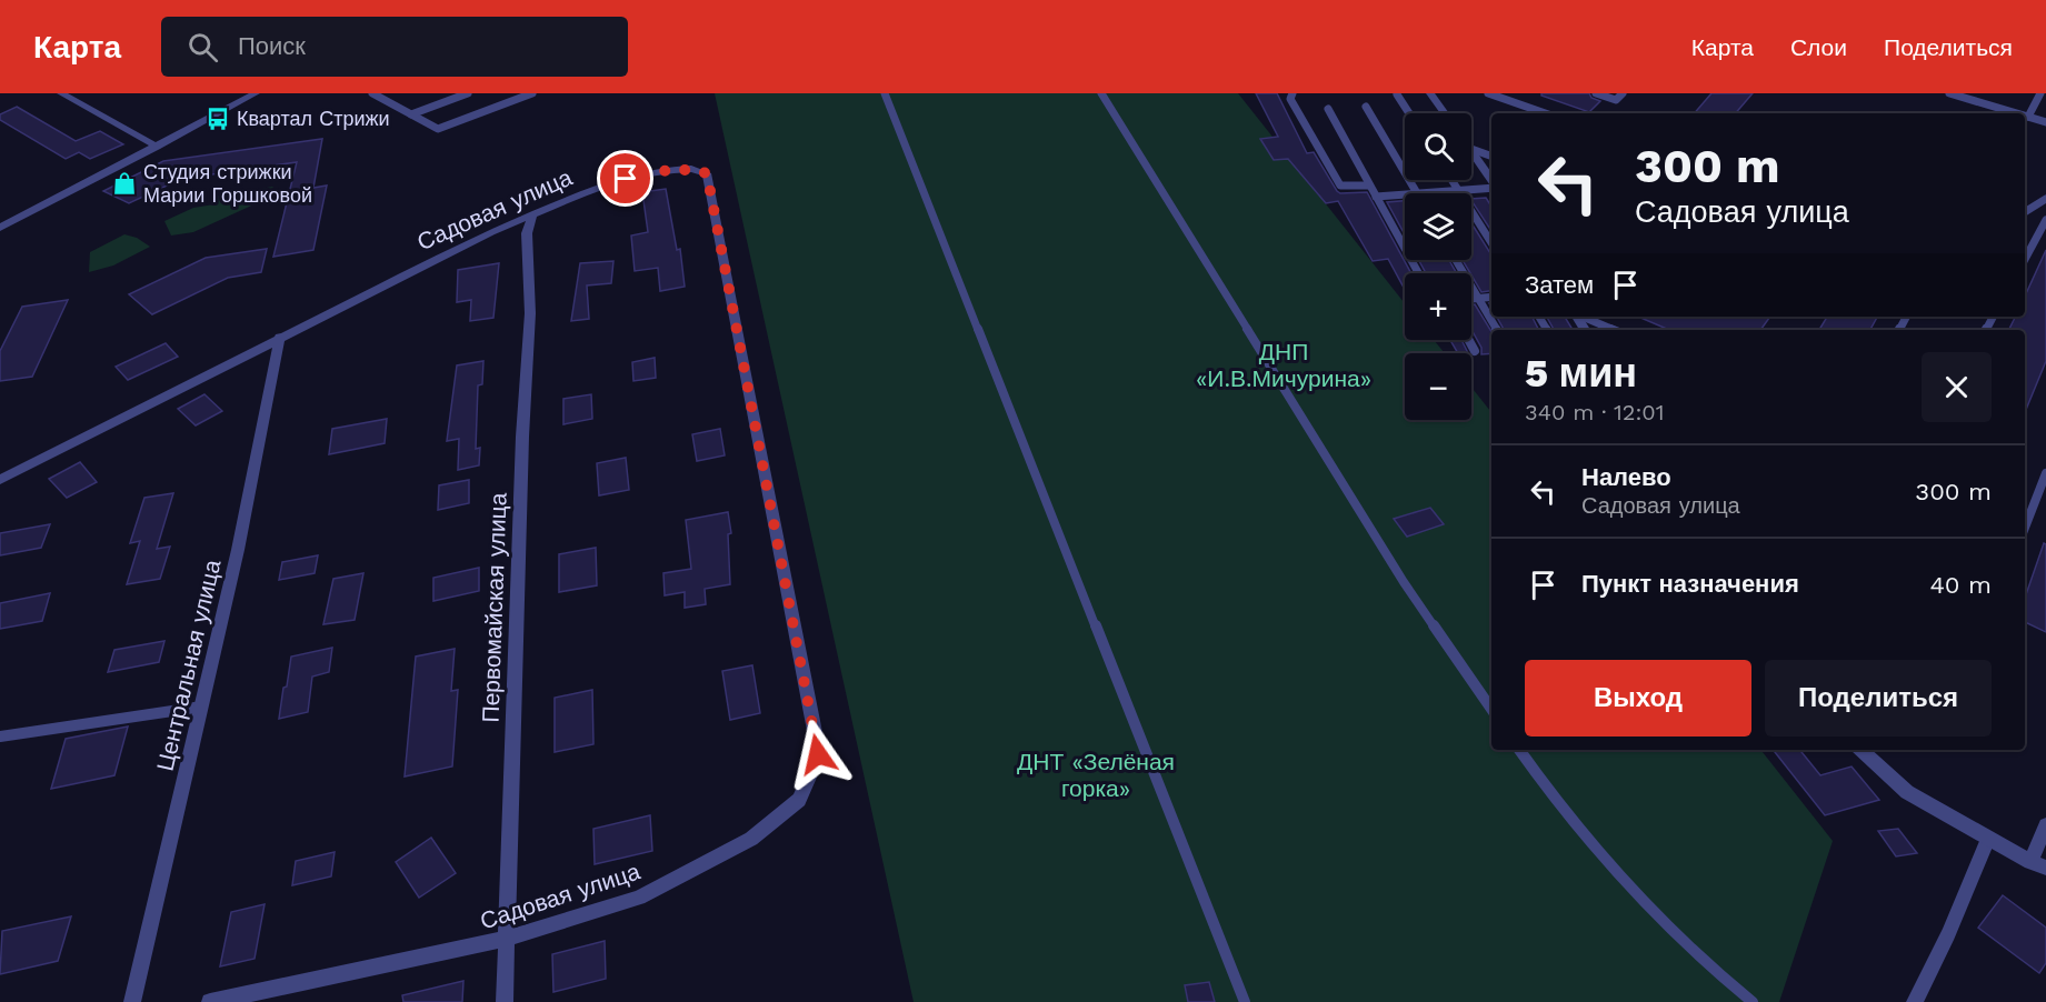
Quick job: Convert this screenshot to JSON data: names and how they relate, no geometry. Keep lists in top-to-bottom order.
{
  "streets": {
    "street": ["Садовая улица", "Первомайская улица", "Центральная улица"]
  },
  "crossings": [
    ["Садовая улица", "Первомайская улица"],
    ["Садовая улица", "Центральная улица"]
  ],
  "parks": ["ДНП «И.В.Мичурина»", "ДНТ «Зелёная горка»"],
  "places": {
    "bus stop": ["Квартал Стрижи"],
    "shop": ["Студия стрижки Марии Горшковой"]
  },
  "page": {
    "header": "Карта",
    "search": "Поиск",
    "nav": ["Карта", "Слои", "Поделиться"],
    "map_buttons": ["+", "−"],
    "turn": ["300 m", "Садовая улица"],
    "then": "Затем",
    "heading": ["5 мин", "340 m · 12:01"],
    "list": [
      {
        "name": "Налево",
        "note": "Садовая улица",
        "value": "300 m"
      },
      {
        "name": "Пункт назначения",
        "value": "40 m"
      }
    ],
    "buttons": ["Выход", "Поделиться"]
  }
}
